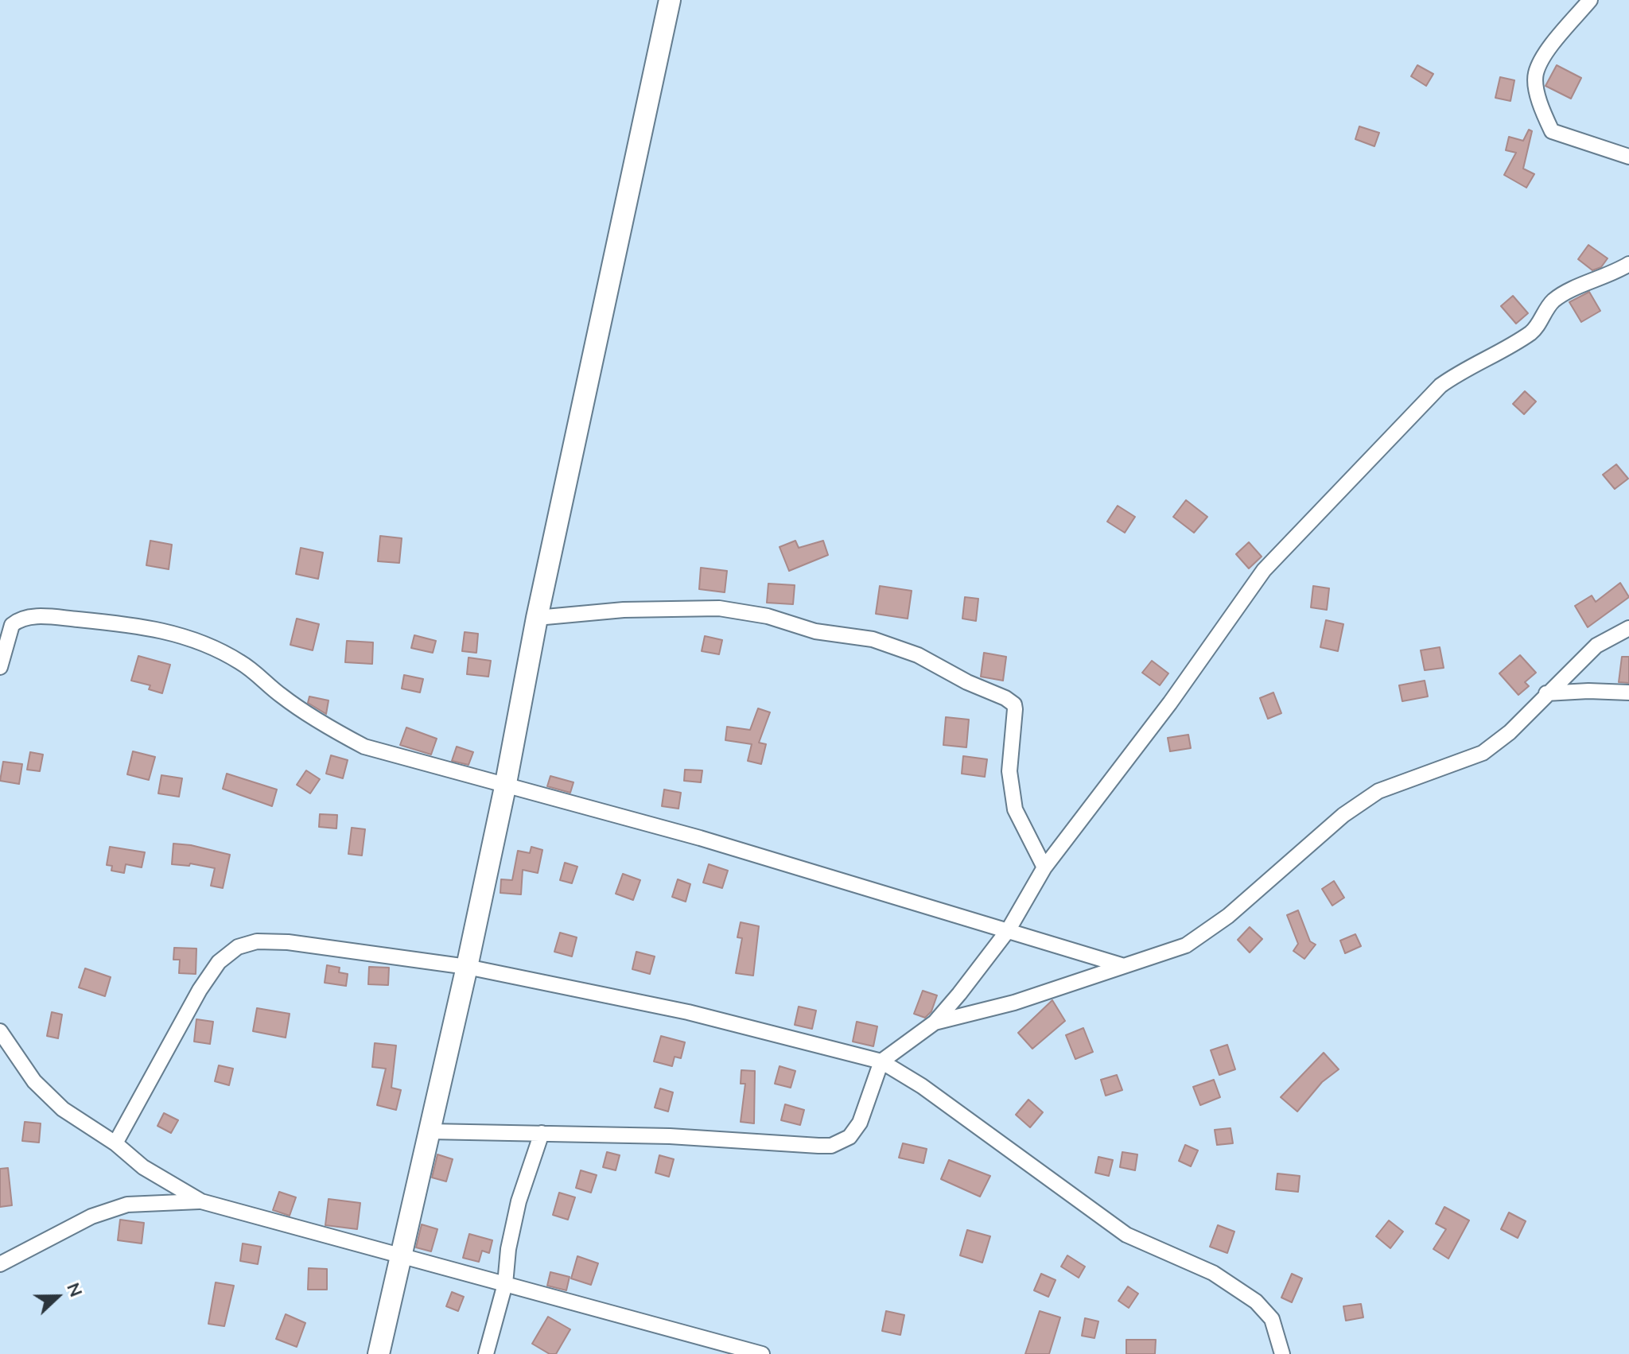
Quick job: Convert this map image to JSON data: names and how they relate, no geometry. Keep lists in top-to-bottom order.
{
  "north": "right"
}
